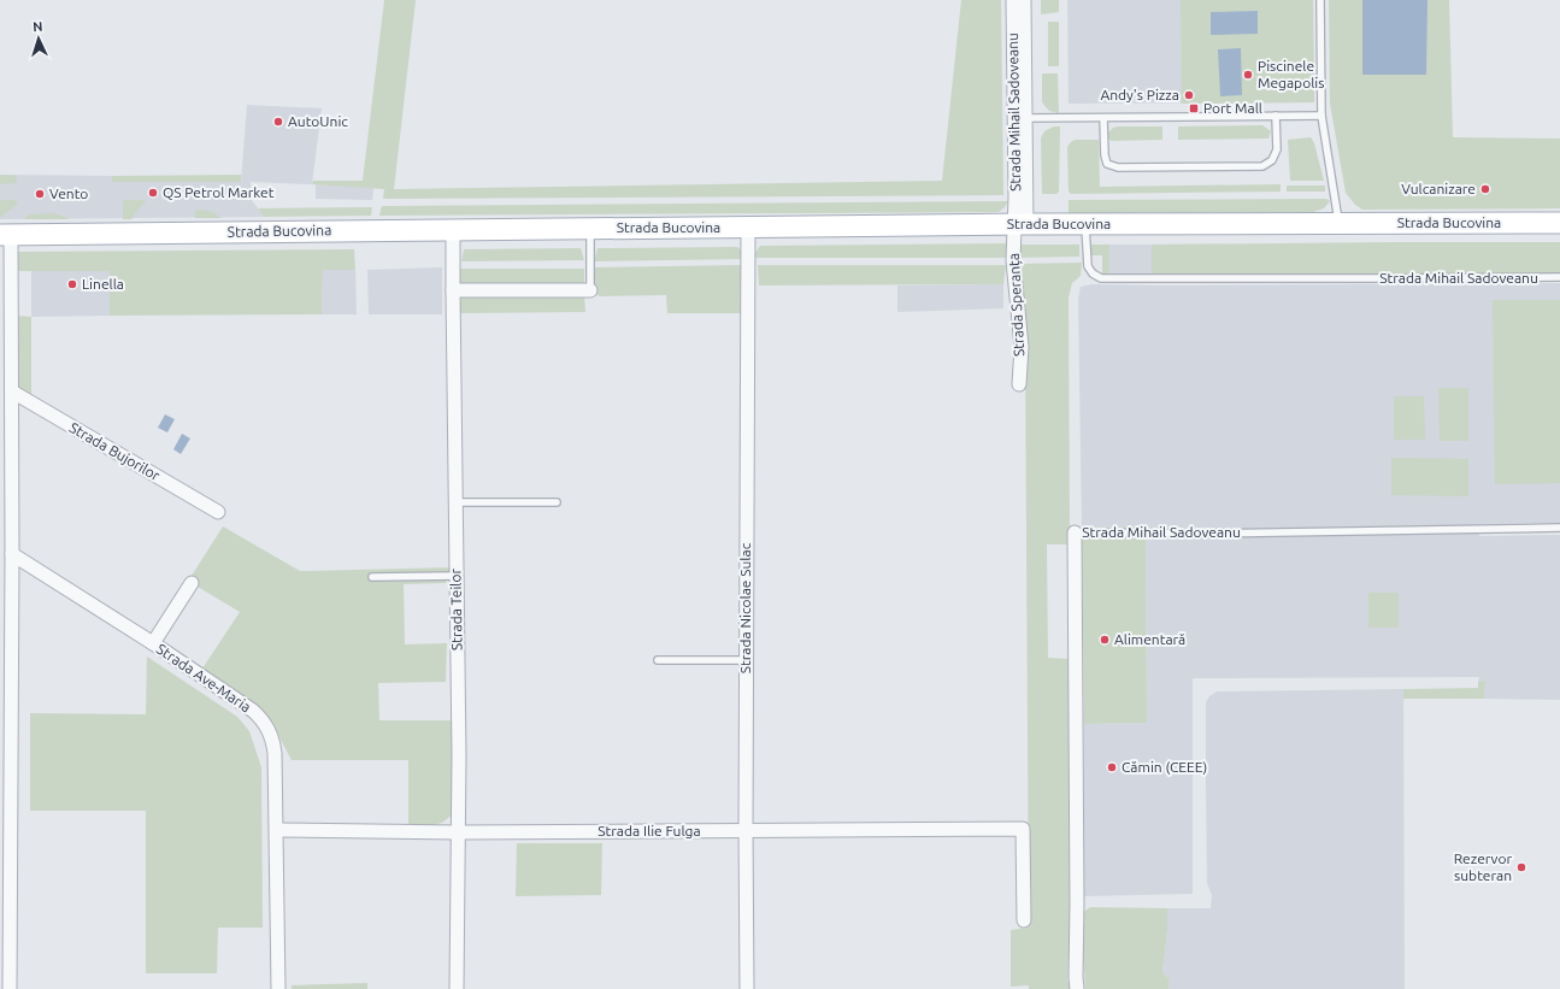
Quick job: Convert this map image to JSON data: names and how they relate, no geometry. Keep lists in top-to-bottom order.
{
  "streets": {
    "main road": ["Strada Bucovina"],
    "street": [
      "Strada Mihail Sadoveanu",
      "Strada Speranța",
      "Strada Bujorilor",
      "Strada Nicolae Sulac",
      "Strada Teilor",
      "Strada Ave-Maria",
      "Strada Ilie Fulga"
    ]
  },
  "crossings": [
    ["Strada Mihail Sadoveanu", "Strada Bucovina"],
    ["Strada Mihail Sadoveanu", "Strada Speranța"],
    ["Strada Bucovina", "Strada Speranța"],
    ["Strada Bucovina", "Strada Nicolae Sulac"],
    ["Strada Bucovina", "Strada Teilor"],
    ["Strada Nicolae Sulac", "Strada Ilie Fulga"],
    ["Strada Teilor", "Strada Ilie Fulga"],
    ["Strada Ave-Maria", "Strada Ilie Fulga"]
  ],
  "places": {
    "other": [
      "Piscinele Megapolis",
      "Andy's Pizza",
      "AutoUnic",
      "Vulcanizare",
      "QS Petrol Market",
      "Vento",
      "Linella",
      "Alimentară",
      "Cămin (CEEE)",
      "Rezervor subteran"
    ],
    "transit": ["Port Mall"]
  },
  "north": "top"
}
